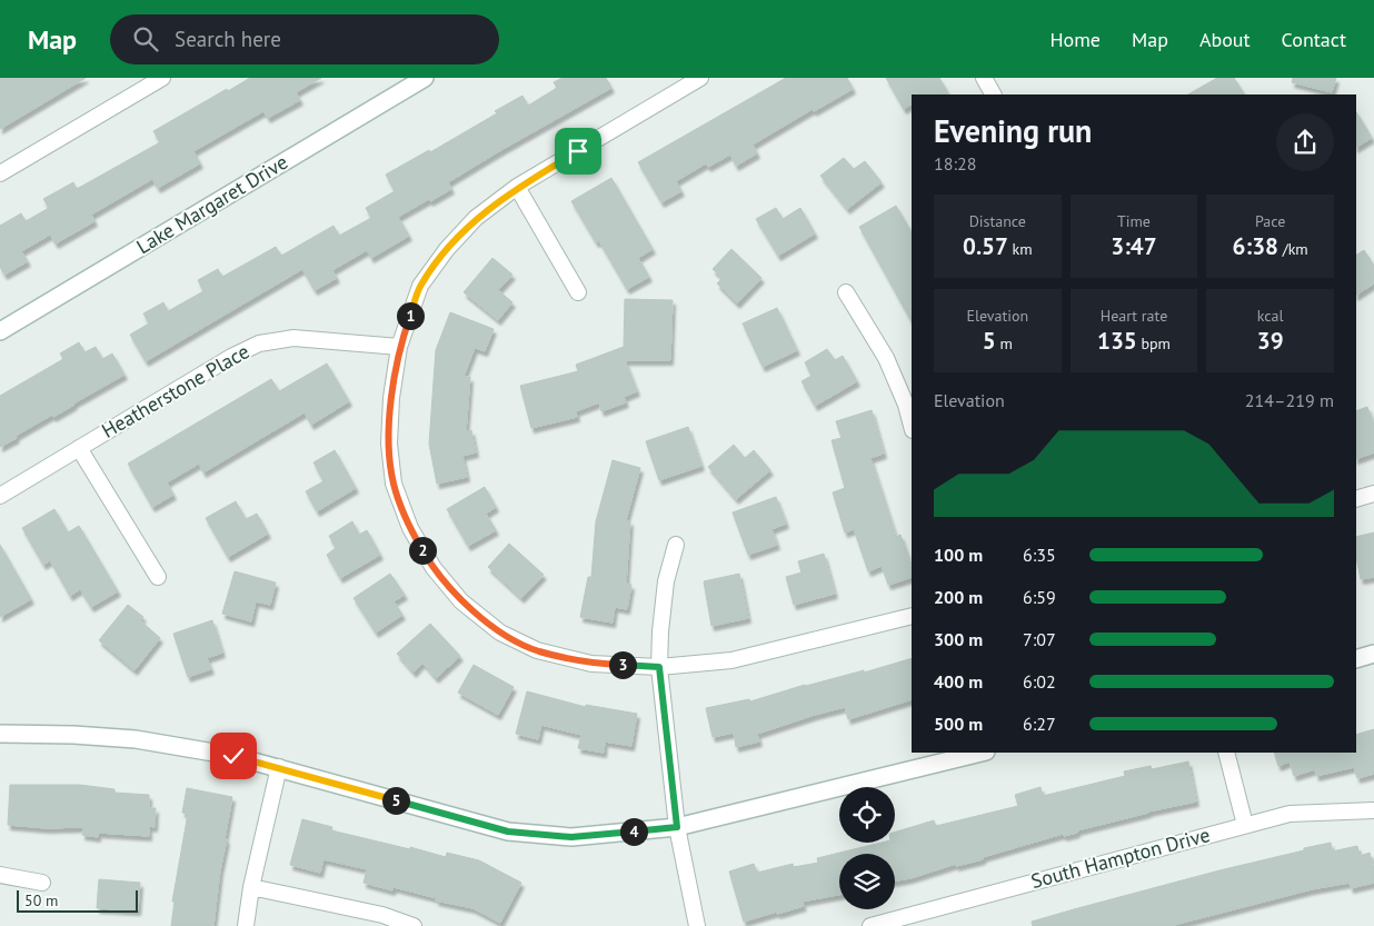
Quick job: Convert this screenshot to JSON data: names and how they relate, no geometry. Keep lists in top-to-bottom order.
{
  "streets": {
    "street": ["Lake Margaret Drive", "Heatherstone Place", "South Hampton Drive"]
  },
  "scale_bar": "50 m",
  "page": {
    "header": "Map",
    "search": "Search here",
    "nav": [
      "Home",
      "Map",
      "About",
      "Contact"
    ],
    "heading": ["Evening run", "18:28"],
    "stats": [
      ["Distance", "0.57 km"],
      ["Time", "3:47"],
      ["Pace", "6:38 /km"],
      ["Elevation", "5 m"],
      ["Heart rate", "135 bpm"],
      ["kcal", "39"]
    ],
    "pins": [
      "1",
      "2",
      "3",
      "5",
      "4"
    ],
    "chart": ["Elevation", "214–219 m"],
    "list": [
      {
        "name": "100 m",
        "note": "6:35"
      },
      {
        "name": "200 m",
        "note": "6:59"
      },
      {
        "name": "300 m",
        "note": "7:07"
      },
      {
        "name": "400 m",
        "note": "6:02"
      },
      {
        "name": "500 m",
        "note": "6:27"
      }
    ],
    "scale": "50 m"
  }
}
